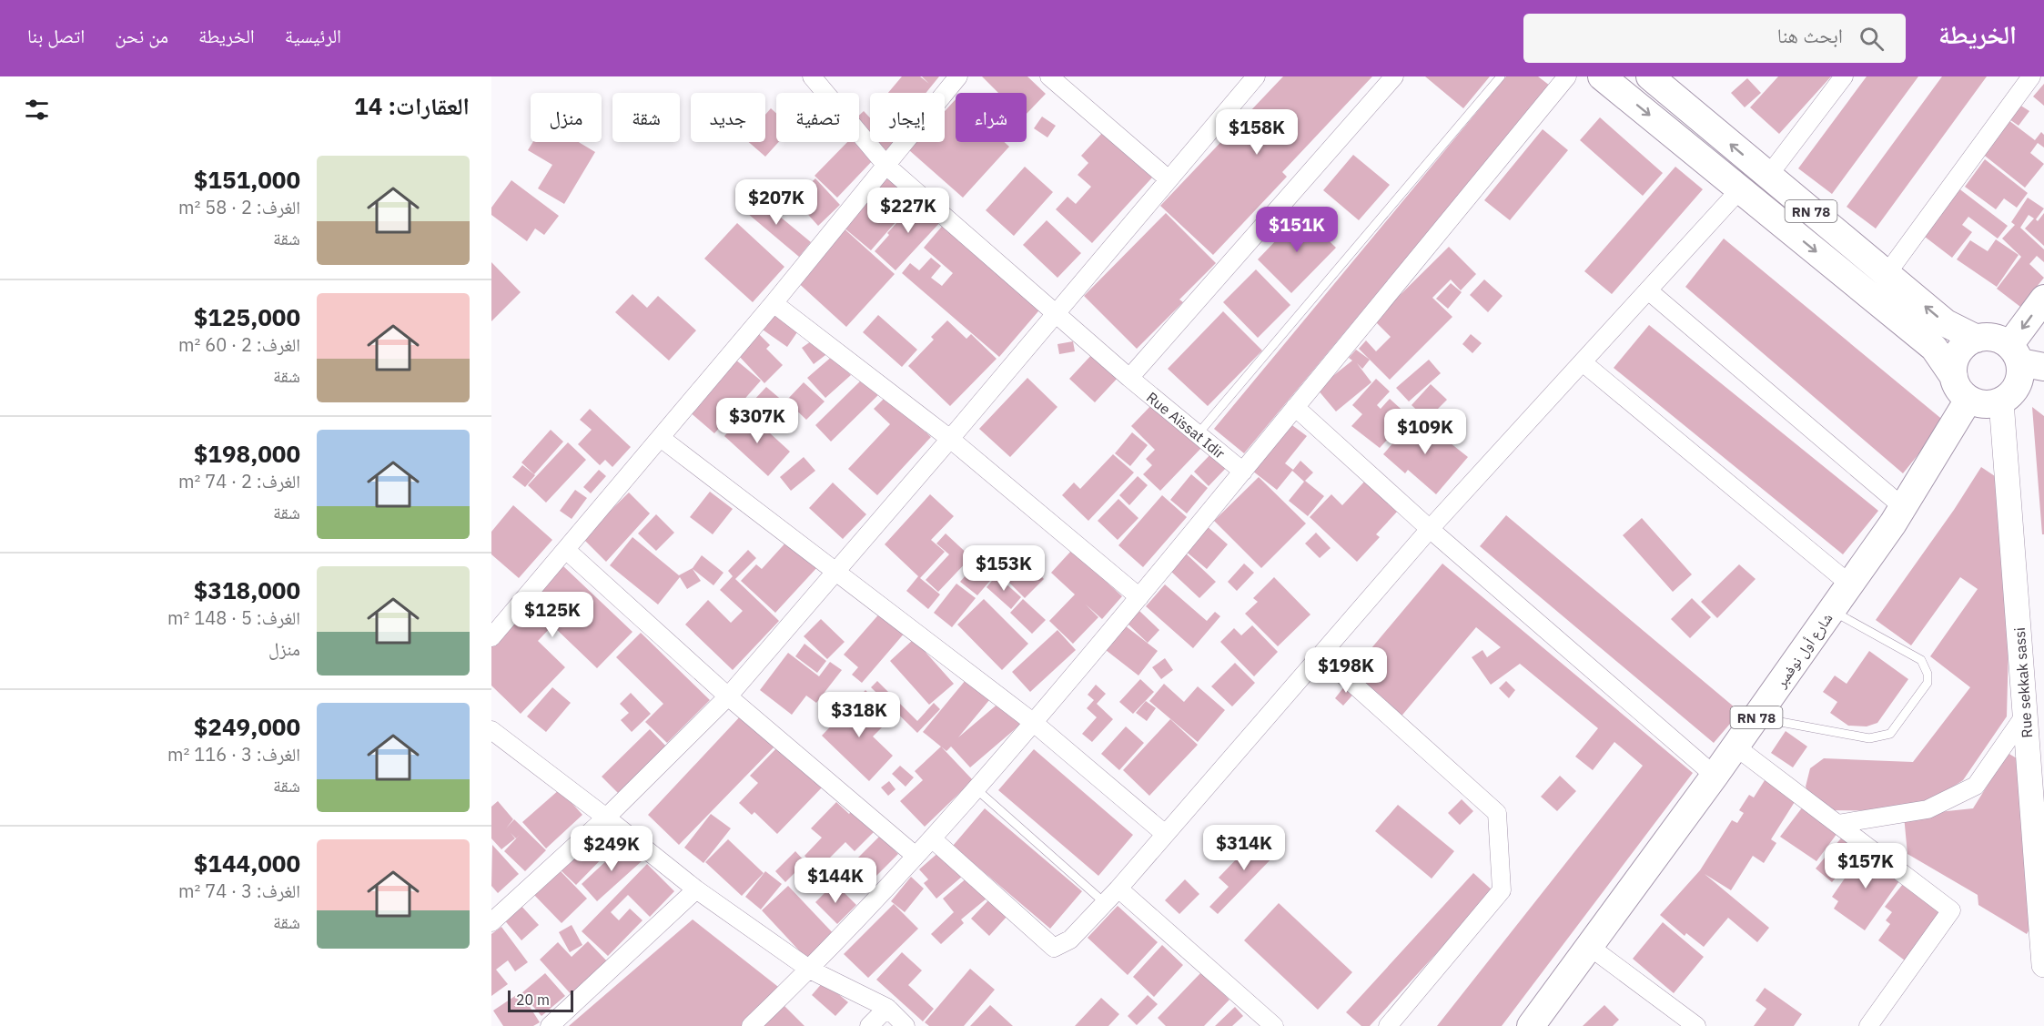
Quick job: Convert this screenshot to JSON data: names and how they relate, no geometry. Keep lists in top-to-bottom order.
{
  "streets": {
    "main road": ["RN 78", "شارع أول نوفمبر"],
    "street": ["Rue Aïssat Idir", "Rue sekkak sassi"]
  },
  "crossings": [
    ["RN 78", "شارع أول نوفمبر"],
    ["RN 78", "Rue sekkak sassi"],
    ["شارع أول نوفمبر", "Rue sekkak sassi"]
  ],
  "scale_bar": "20 m",
  "page": {
    "header": "الخريطة",
    "search": "ابحث هنا",
    "nav": [
      "الرئيسية",
      "الخريطة",
      "من نحن",
      "اتصل بنا"
    ],
    "heading": "العقارات: 14",
    "chip": [
      "شراء",
      "إيجار",
      "تصفية",
      "جديد",
      "شقة",
      "منزل"
    ],
    "price": [
      "$158K",
      "$207K",
      "$227K",
      "$151K",
      "$307K",
      "$109K",
      "$153K",
      "$125K",
      "$198K",
      "$318K",
      "$314K",
      "$249K",
      "$157K",
      "$144K"
    ],
    "list": [
      {
        "name": "$151,000",
        "note": "الغرف: 2 · 58 m² · شقة"
      },
      {
        "name": "$125,000",
        "note": "الغرف: 2 · 60 m² · شقة"
      },
      {
        "name": "$198,000",
        "note": "الغرف: 2 · 74 m² · شقة"
      },
      {
        "name": "$318,000",
        "note": "الغرف: 5 · 148 m² · منزل"
      },
      {
        "name": "$249,000",
        "note": "الغرف: 3 · 116 m² · شقة"
      },
      {
        "name": "$144,000",
        "note": "الغرف: 3 · 74 m² · شقة"
      }
    ],
    "scale": "20 m"
  }
}
